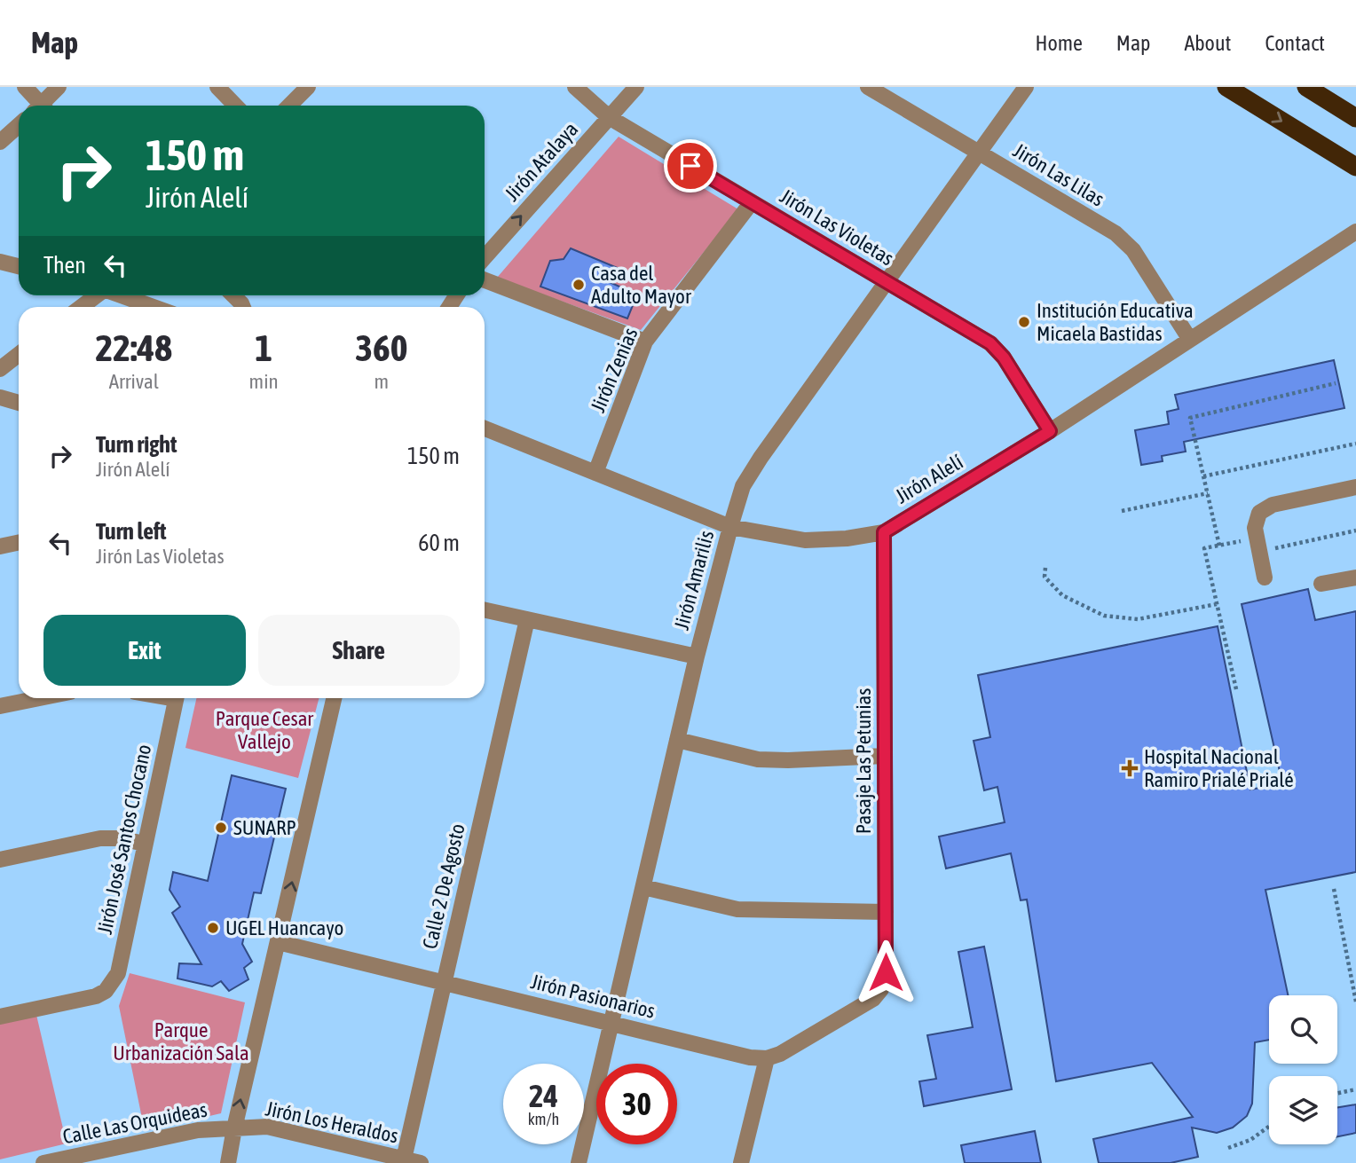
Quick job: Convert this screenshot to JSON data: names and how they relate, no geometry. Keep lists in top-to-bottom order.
{
  "streets": {
    "street": [
      "Jirón Atalaya",
      "Jirón Las Lilas",
      "Jirón Las Violetas",
      "Jirón Zenias",
      "Jirón Alelí",
      "Jirón Amarilis",
      "Pasaje Las Petunias",
      "Jirón José Santos Chocano",
      "Calle 2 De Agosto",
      "Jirón Pasionarios",
      "Jirón Los Heraldos",
      "Calle Las Orquideas"
    ]
  },
  "crossings": [
    ["Jirón Atalaya", "Jirón Las Violetas"],
    ["Jirón Las Lilas", "Jirón Alelí"],
    ["Jirón Las Lilas", "Jirón Amarilis"],
    ["Jirón Las Violetas", "Jirón Zenias"],
    ["Jirón Las Violetas", "Jirón Alelí"],
    ["Jirón Las Violetas", "Jirón Amarilis"],
    ["Jirón Zenias", "Jirón Alelí"],
    ["Jirón Alelí", "Jirón Amarilis"],
    ["Jirón Alelí", "Pasaje Las Petunias"],
    ["Jirón Amarilis", "Jirón Pasionarios"],
    ["Pasaje Las Petunias", "Jirón Pasionarios"],
    ["Calle 2 De Agosto", "Jirón Pasionarios"],
    ["Calle 2 De Agosto", "Jirón Los Heraldos"],
    ["Jirón Los Heraldos", "Calle Las Orquideas"]
  ],
  "one_way": ["Jirón Atalaya"],
  "parks": ["Parque Cesar Vallejo", "Parque Urbanización Sala"],
  "places": {
    "other": [
      "Casa del Adulto Mayor",
      "Institución Educativa Micaela Bastidas",
      "SUNARP",
      "UGEL Huancayo"
    ],
    "health": ["Hospital Nacional Ramiro Prialé Prialé"]
  },
  "page": {
    "header": "Map",
    "nav": [
      "Home",
      "Map",
      "About",
      "Contact"
    ],
    "turn": ["150 m", "Jirón Alelí"],
    "then": "Then",
    "eta": [
      "22:48",
      "Arrival",
      "1",
      "min",
      "360",
      "m"
    ],
    "list": [
      {
        "name": "Turn right",
        "note": "Jirón Alelí",
        "value": "150 m"
      },
      {
        "name": "Turn left",
        "note": "Jirón Las Violetas",
        "value": "60 m"
      }
    ],
    "buttons": ["Exit", "Share"],
    "speed": "24 km/h",
    "limit": "30"
  }
}
